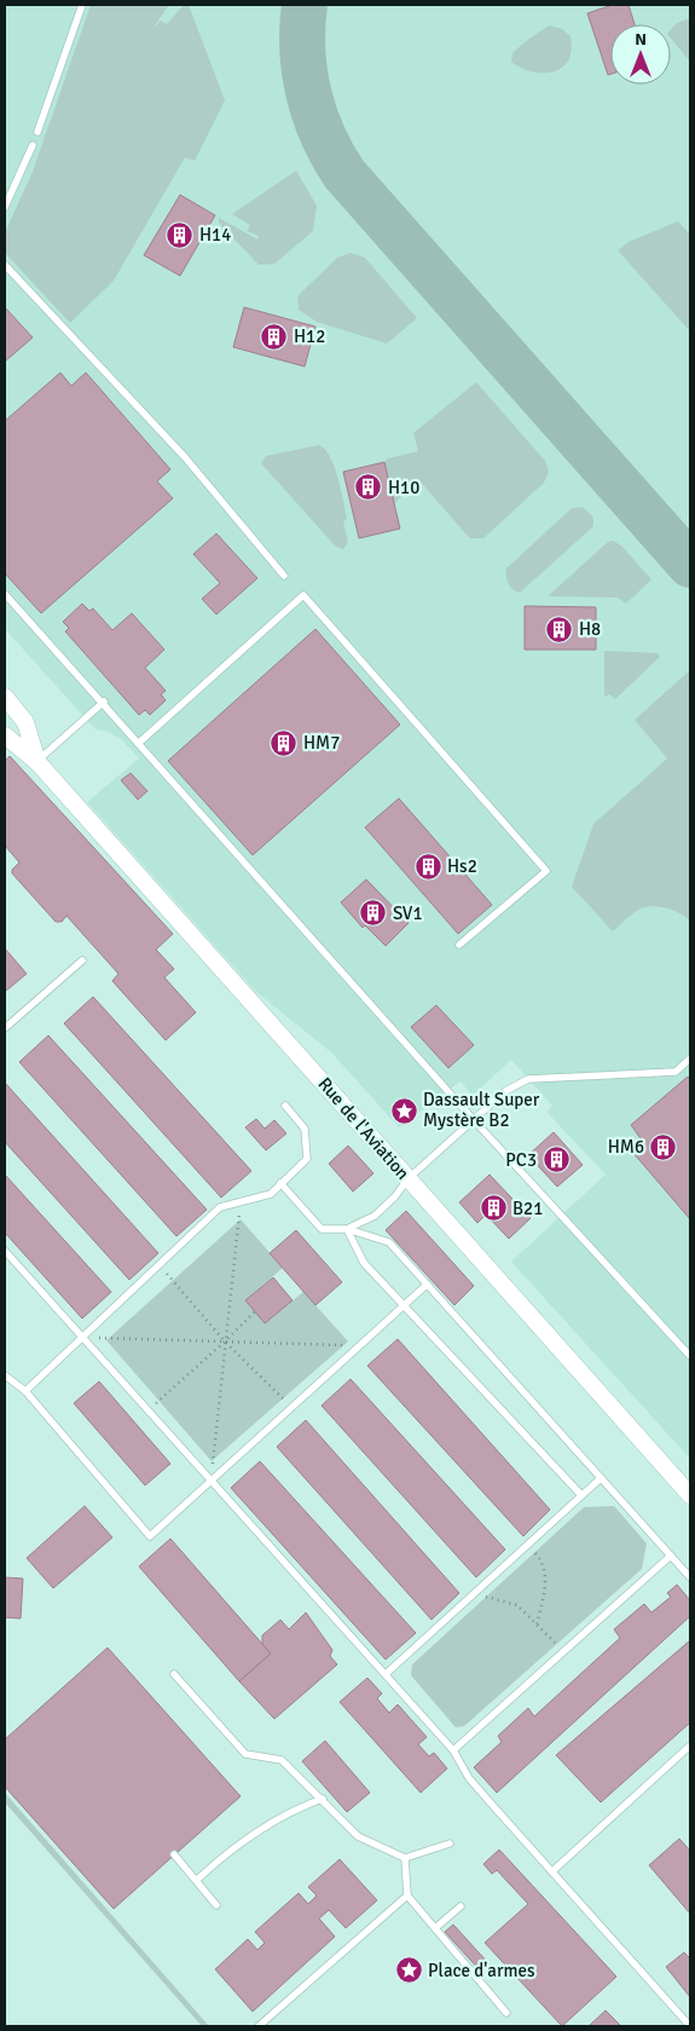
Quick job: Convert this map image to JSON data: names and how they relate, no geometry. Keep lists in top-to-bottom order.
{
  "streets": {
    "street": ["Rue de l'Aviation"]
  },
  "places": {
    "building": [
      "H14",
      "H12",
      "H10",
      "H8",
      "HM7",
      "Hs2",
      "SV1",
      "HM6",
      "PC3",
      "B21"
    ],
    "place": ["Dassault Super Mystère B2", "Place d'armes"]
  },
  "north": "top"
}
